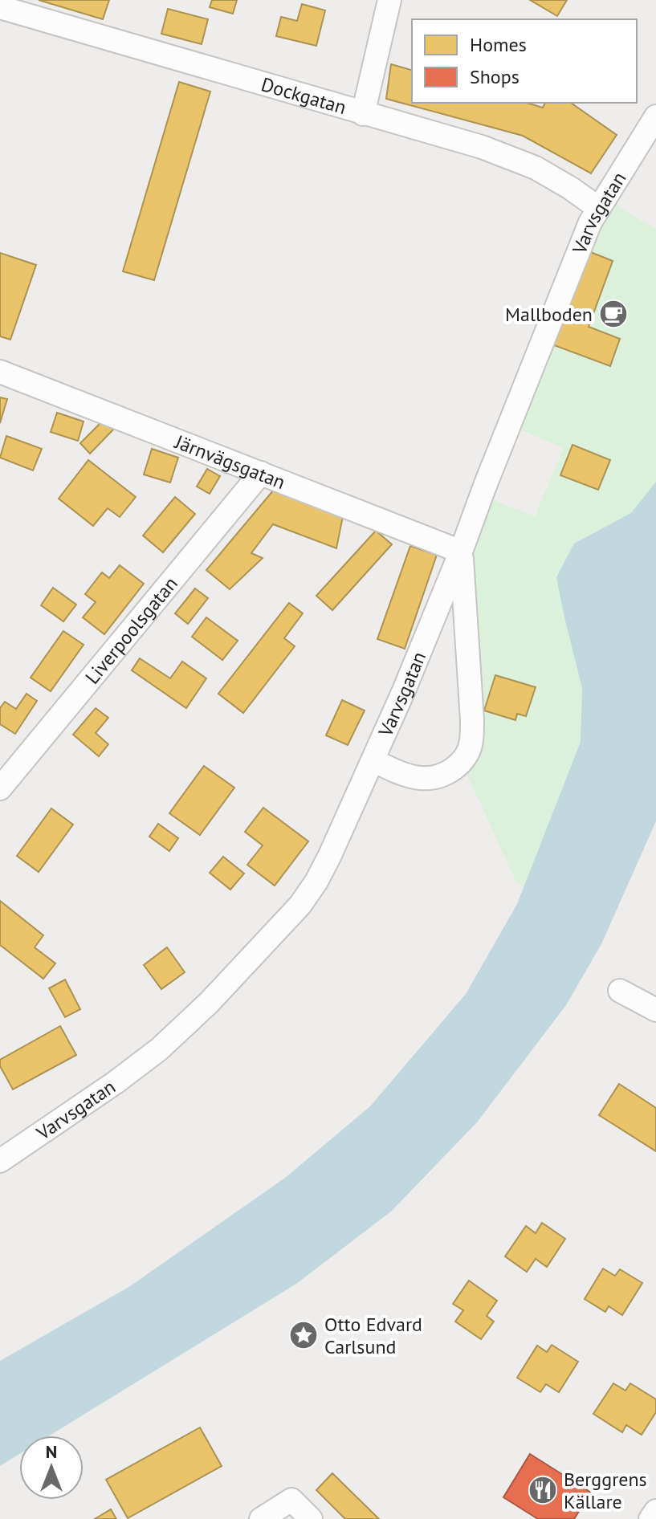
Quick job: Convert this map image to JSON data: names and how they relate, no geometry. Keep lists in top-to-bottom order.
{
  "streets": {
    "street": [
      "Dockgatan",
      "Varvsgatan",
      "Järnvägsgatan",
      "Liverpoolsgatan"
    ]
  },
  "crossings": [
    ["Dockgatan", "Varvsgatan"],
    ["Varvsgatan", "Järnvägsgatan"],
    ["Järnvägsgatan", "Liverpoolsgatan"]
  ],
  "places": {
    "cafe": ["Mallboden"],
    "place": ["Otto Edvard Carlsund"],
    "restaurant": ["Berggrens Källare"]
  },
  "legend": ["Homes", "Shops"],
  "north": "top"
}
